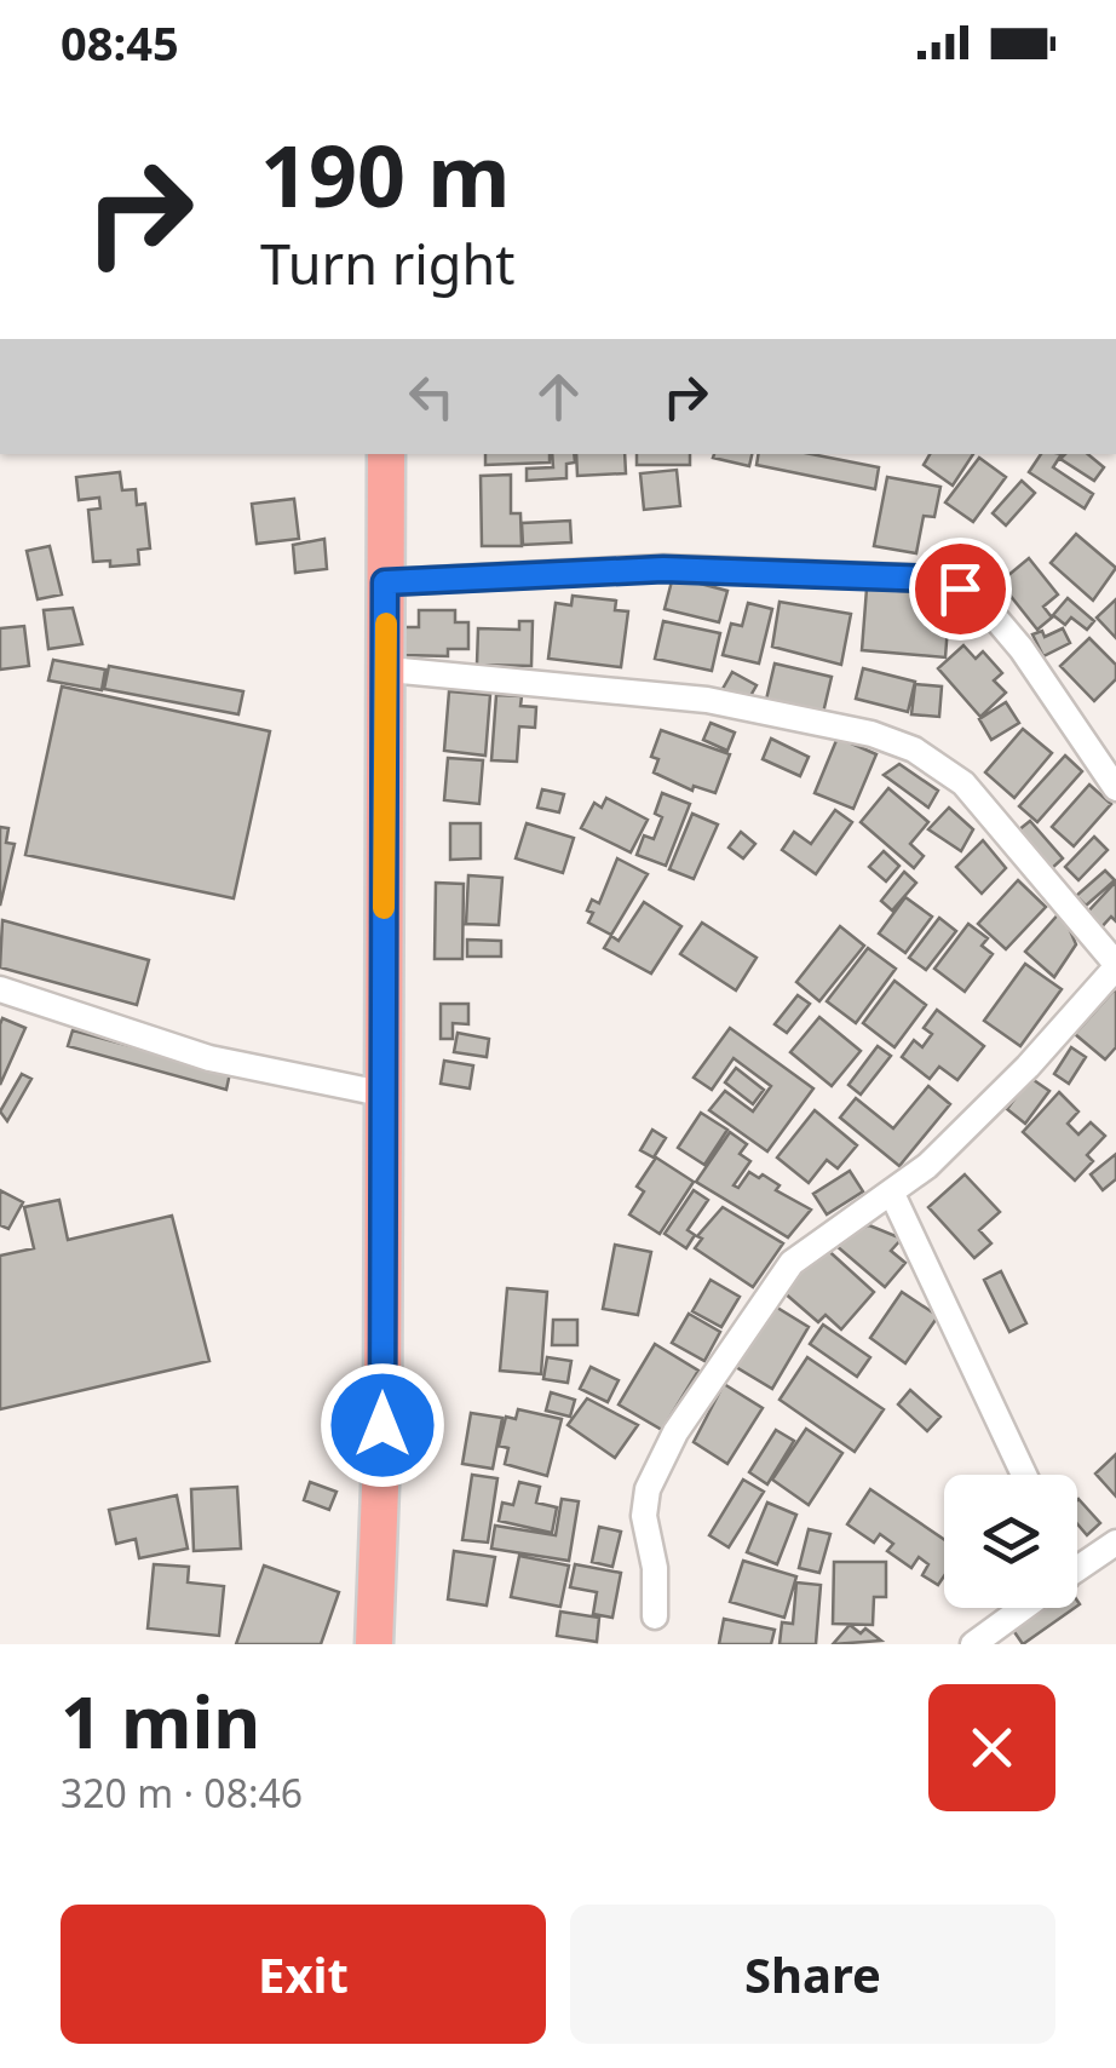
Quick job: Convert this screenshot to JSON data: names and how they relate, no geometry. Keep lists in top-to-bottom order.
{
  "page": {
    "status": "08:45",
    "turn": ["190 m", "Turn right"],
    "heading": ["1 min", "320 m · 08:46"],
    "buttons": ["Exit", "Share"]
  }
}
